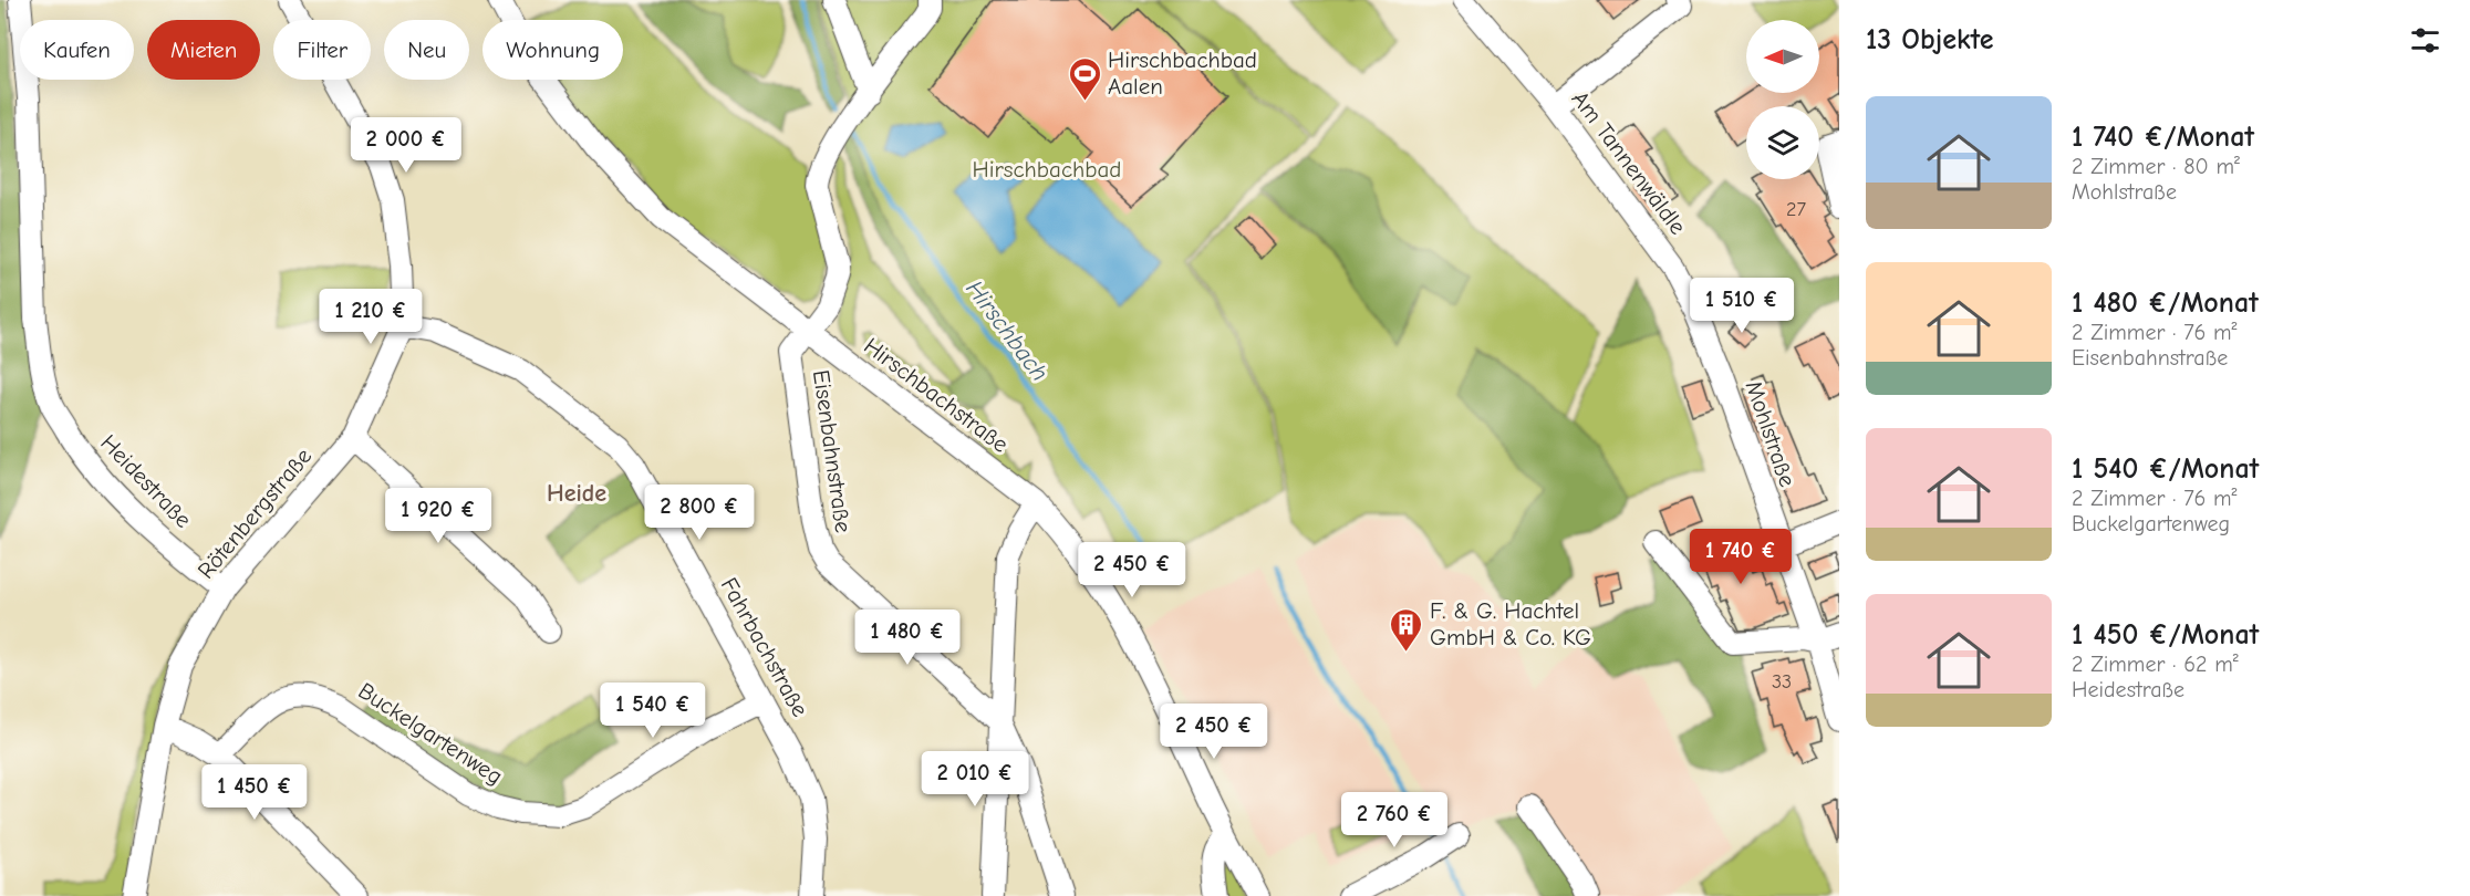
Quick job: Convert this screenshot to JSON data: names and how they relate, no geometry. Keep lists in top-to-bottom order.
{
  "streets": {
    "street": [
      "Am Tannenwäldle",
      "Hirschbachstraße",
      "Mohlstraße",
      "Eisenbahnstraße",
      "Heidestraße",
      "Rötenbergstraße",
      "Fahrbachstraße",
      "Buckelgartenweg"
    ]
  },
  "crossings": [
    ["Am Tannenwäldle", "Mohlstraße"],
    ["Hirschbachstraße", "Eisenbahnstraße"],
    ["Heidestraße", "Rötenbergstraße"],
    ["Rötenbergstraße", "Fahrbachstraße"],
    ["Fahrbachstraße", "Buckelgartenweg"]
  ],
  "districts": ["Heide"],
  "water": ["Hirschbach"],
  "parks": ["Hirschbachbad"],
  "places": {
    "sports": ["Hirschbachbad Aalen"],
    "building": ["F. & G. Hachtel GmbH & Co. KG"]
  },
  "house_numbers": ["27", "33"],
  "north": "left",
  "page": {
    "heading": "13 Objekte",
    "chip": [
      "Kaufen",
      "Mieten",
      "Filter",
      "Neu",
      "Wohnung"
    ],
    "list": [
      {
        "name": "1 740 €/Monat",
        "note": "2 Zimmer · 80 m² · Mohlstraße"
      },
      {
        "name": "1 480 €/Monat",
        "note": "2 Zimmer · 76 m² · Eisenbahnstraße"
      },
      {
        "name": "1 540 €/Monat",
        "note": "2 Zimmer · 76 m² · Buckelgartenweg"
      },
      {
        "name": "1 450 €/Monat",
        "note": "2 Zimmer · 62 m² · Heidestraße"
      }
    ],
    "price": [
      "2 000 €",
      "1 510 €",
      "1 210 €",
      "2 800 €",
      "1 920 €",
      "1 740 €",
      "2 450 €",
      "1 480 €",
      "1 540 €",
      "2 450 €",
      "2 010 €",
      "1 450 €",
      "2 760 €"
    ]
  }
}
